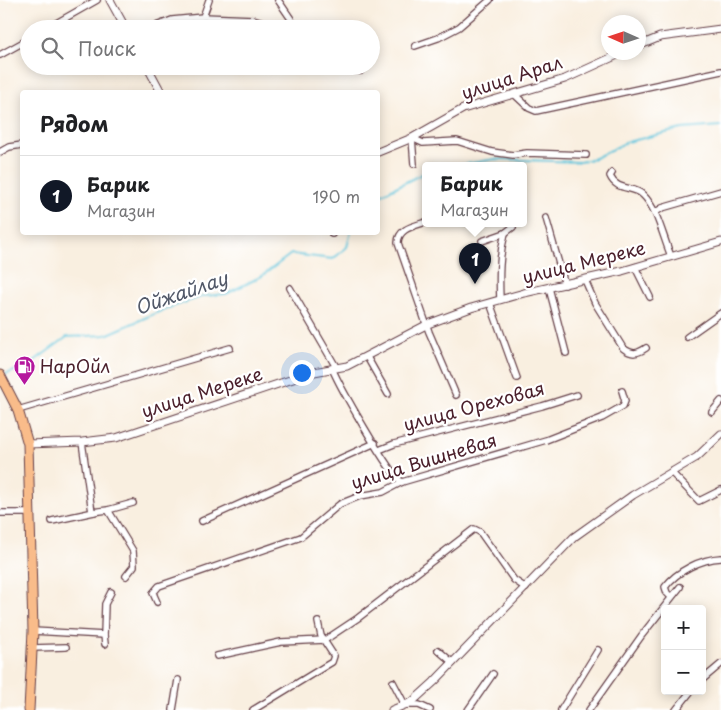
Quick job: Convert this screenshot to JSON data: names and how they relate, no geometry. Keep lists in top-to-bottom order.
{
  "streets": {
    "street": [
      "улица Арал",
      "улица Мереке",
      "улица Ореховая",
      "улица Вишневая"
    ]
  },
  "water": ["Ойжайлау"],
  "places": {
    "fuel station": ["НарОйл"]
  },
  "north": "left",
  "page": {
    "search": "Поиск",
    "heading": "Рядом",
    "list": [
      {
        "mark": "1",
        "name": "Барик",
        "note": "Магазин",
        "value": "190 m"
      }
    ],
    "popup": ["Барик", "Магазин"],
    "pins": "1",
    "map_buttons": ["+", "−"]
  }
}
